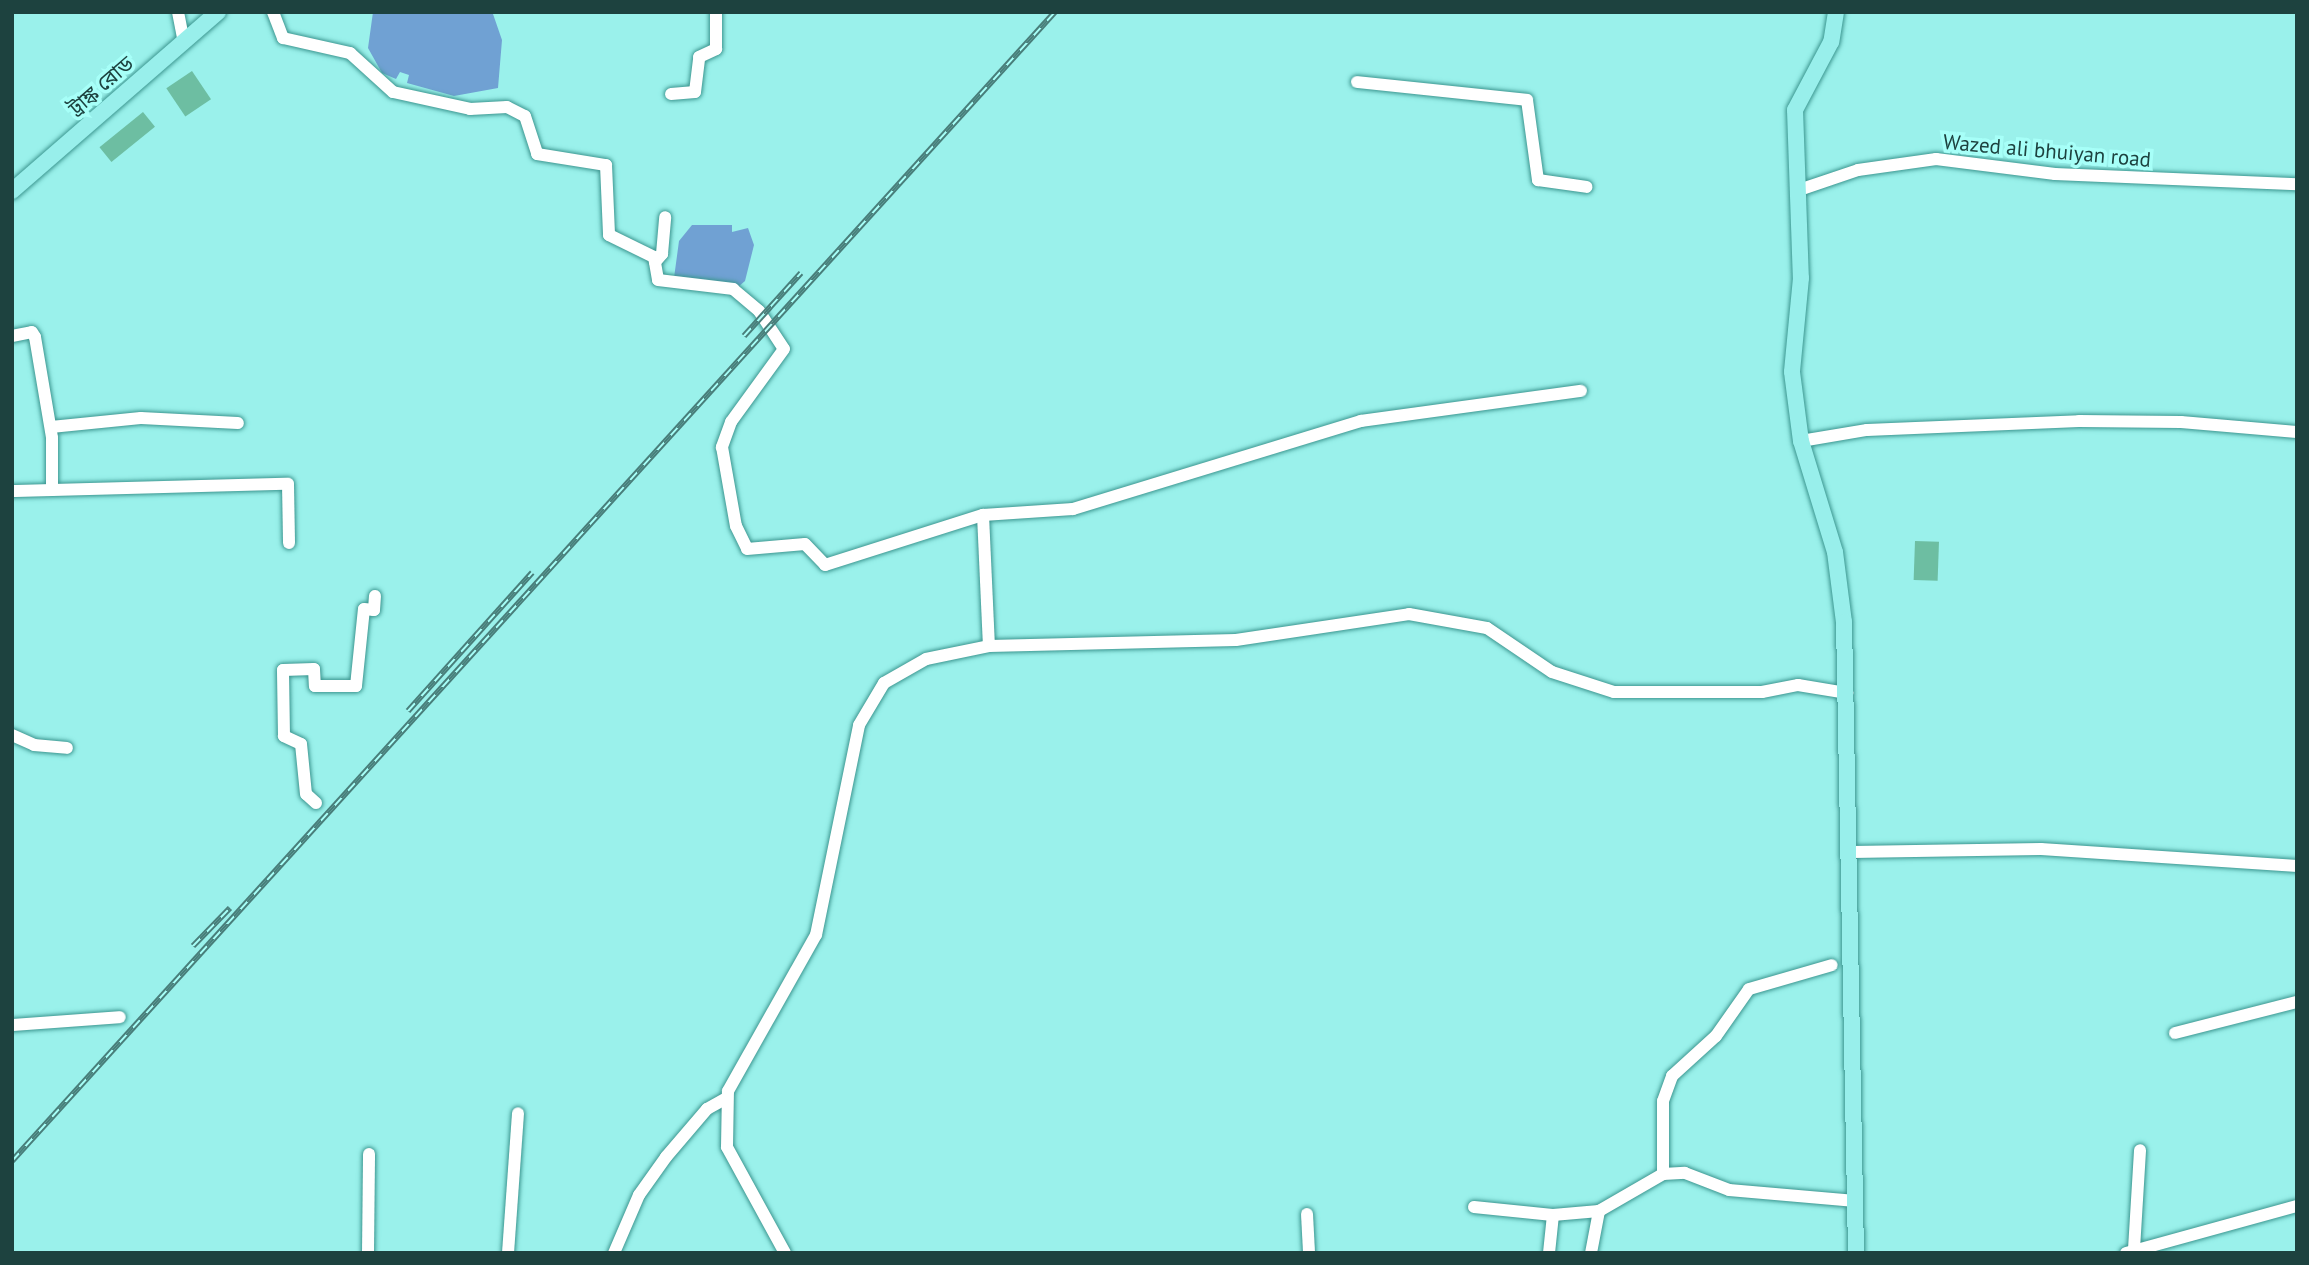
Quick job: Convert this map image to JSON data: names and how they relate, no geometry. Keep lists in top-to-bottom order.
{
  "streets": {
    "main road": ["ট্রাঙ্ক রোড"],
    "street": ["Wazed ali bhuiyan road"]
  }
}
